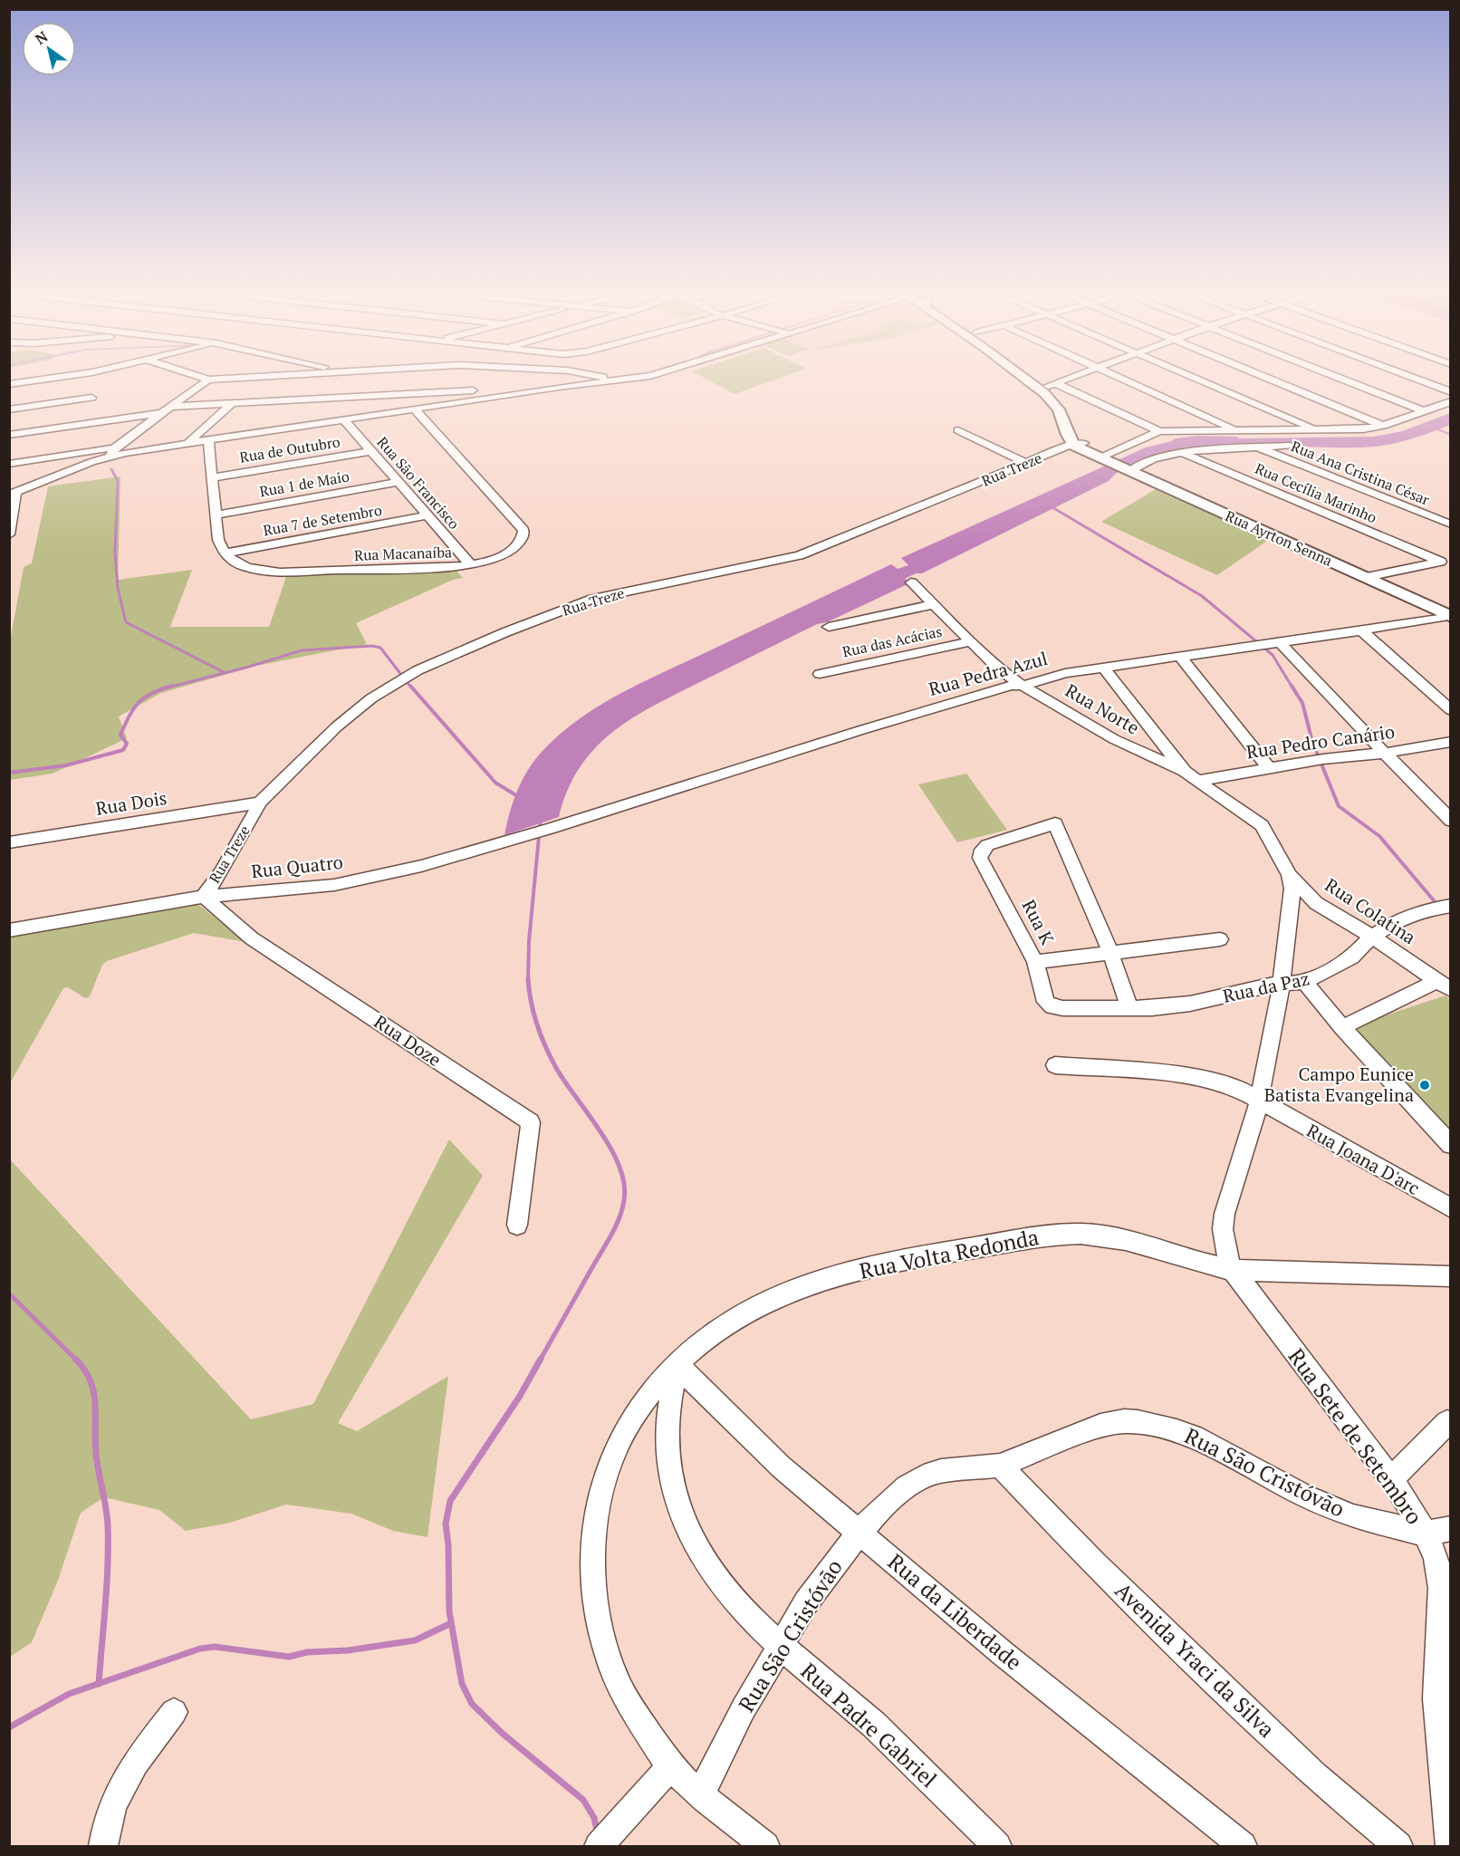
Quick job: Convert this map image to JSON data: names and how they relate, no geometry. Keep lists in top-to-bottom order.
{
  "streets": {
    "main road": ["Rua Ayrton Senna"],
    "street": [
      "Rua de Outubro",
      "Rua Treze",
      "Rua Ana Cristina César",
      "Rua São Francisco",
      "Rua 1 de Maio",
      "Rua Cecília Marinho",
      "Rua 7 de Setembro",
      "Rua Macanaíba",
      "Rua das Acácias",
      "Rua Pedra Azul",
      "Rua Norte",
      "Rua Pedro Canário",
      "Rua Dois",
      "Rua Quatro",
      "Rua Colatina",
      "Rua K",
      "Rua da Paz",
      "Rua Doze",
      "Rua Joana D'arc",
      "Rua Volta Redonda",
      "Rua Sete de Setembro",
      "Rua São Cristóvão",
      "Rua da Liberdade",
      "Avenida Yraci da Silva",
      "Rua Padre Gabriel"
    ]
  },
  "crossings": [
    ["Rua de Outubro", "Rua São Francisco"],
    ["Rua Treze", "Rua Ayrton Senna"],
    ["Rua Treze", "Rua Dois"],
    ["Rua Treze", "Rua Quatro"],
    ["Rua Treze", "Rua Doze"],
    ["Rua São Francisco", "Rua 1 de Maio"],
    ["Rua São Francisco", "Rua 7 de Setembro"],
    ["Rua São Francisco", "Rua Macanaíba"],
    ["Rua 7 de Setembro", "Rua Macanaíba"],
    ["Rua Ayrton Senna", "Rua Pedra Azul"],
    ["Rua das Acácias", "Rua Norte"],
    ["Rua Pedra Azul", "Rua Norte"],
    ["Rua Pedra Azul", "Rua Quatro"],
    ["Rua Pedra Azul", "Rua Colatina"],
    ["Rua Norte", "Rua Pedro Canário"],
    ["Rua Norte", "Rua Colatina"],
    ["Rua Pedro Canário", "Rua Colatina"],
    ["Rua Quatro", "Rua Doze"],
    ["Rua Colatina", "Rua da Paz"],
    ["Rua Colatina", "Rua Sete de Setembro"],
    ["Rua K", "Rua da Paz"],
    ["Rua da Paz", "Rua Sete de Setembro"],
    ["Rua Joana D'arc", "Rua Sete de Setembro"],
    ["Rua Volta Redonda", "Rua Sete de Setembro"],
    ["Rua Volta Redonda", "Rua São Cristóvão"],
    ["Rua Volta Redonda", "Rua da Liberdade"],
    ["Rua Volta Redonda", "Rua Padre Gabriel"],
    ["Rua Sete de Setembro", "Rua São Cristóvão"],
    ["Rua São Cristóvão", "Rua da Liberdade"],
    ["Rua São Cristóvão", "Avenida Yraci da Silva"],
    ["Rua São Cristóvão", "Rua Padre Gabriel"],
    ["Rua da Liberdade", "Rua Padre Gabriel"]
  ],
  "places": ["Campo Eunice Batista Evangelina"],
  "north": "top left"
}
